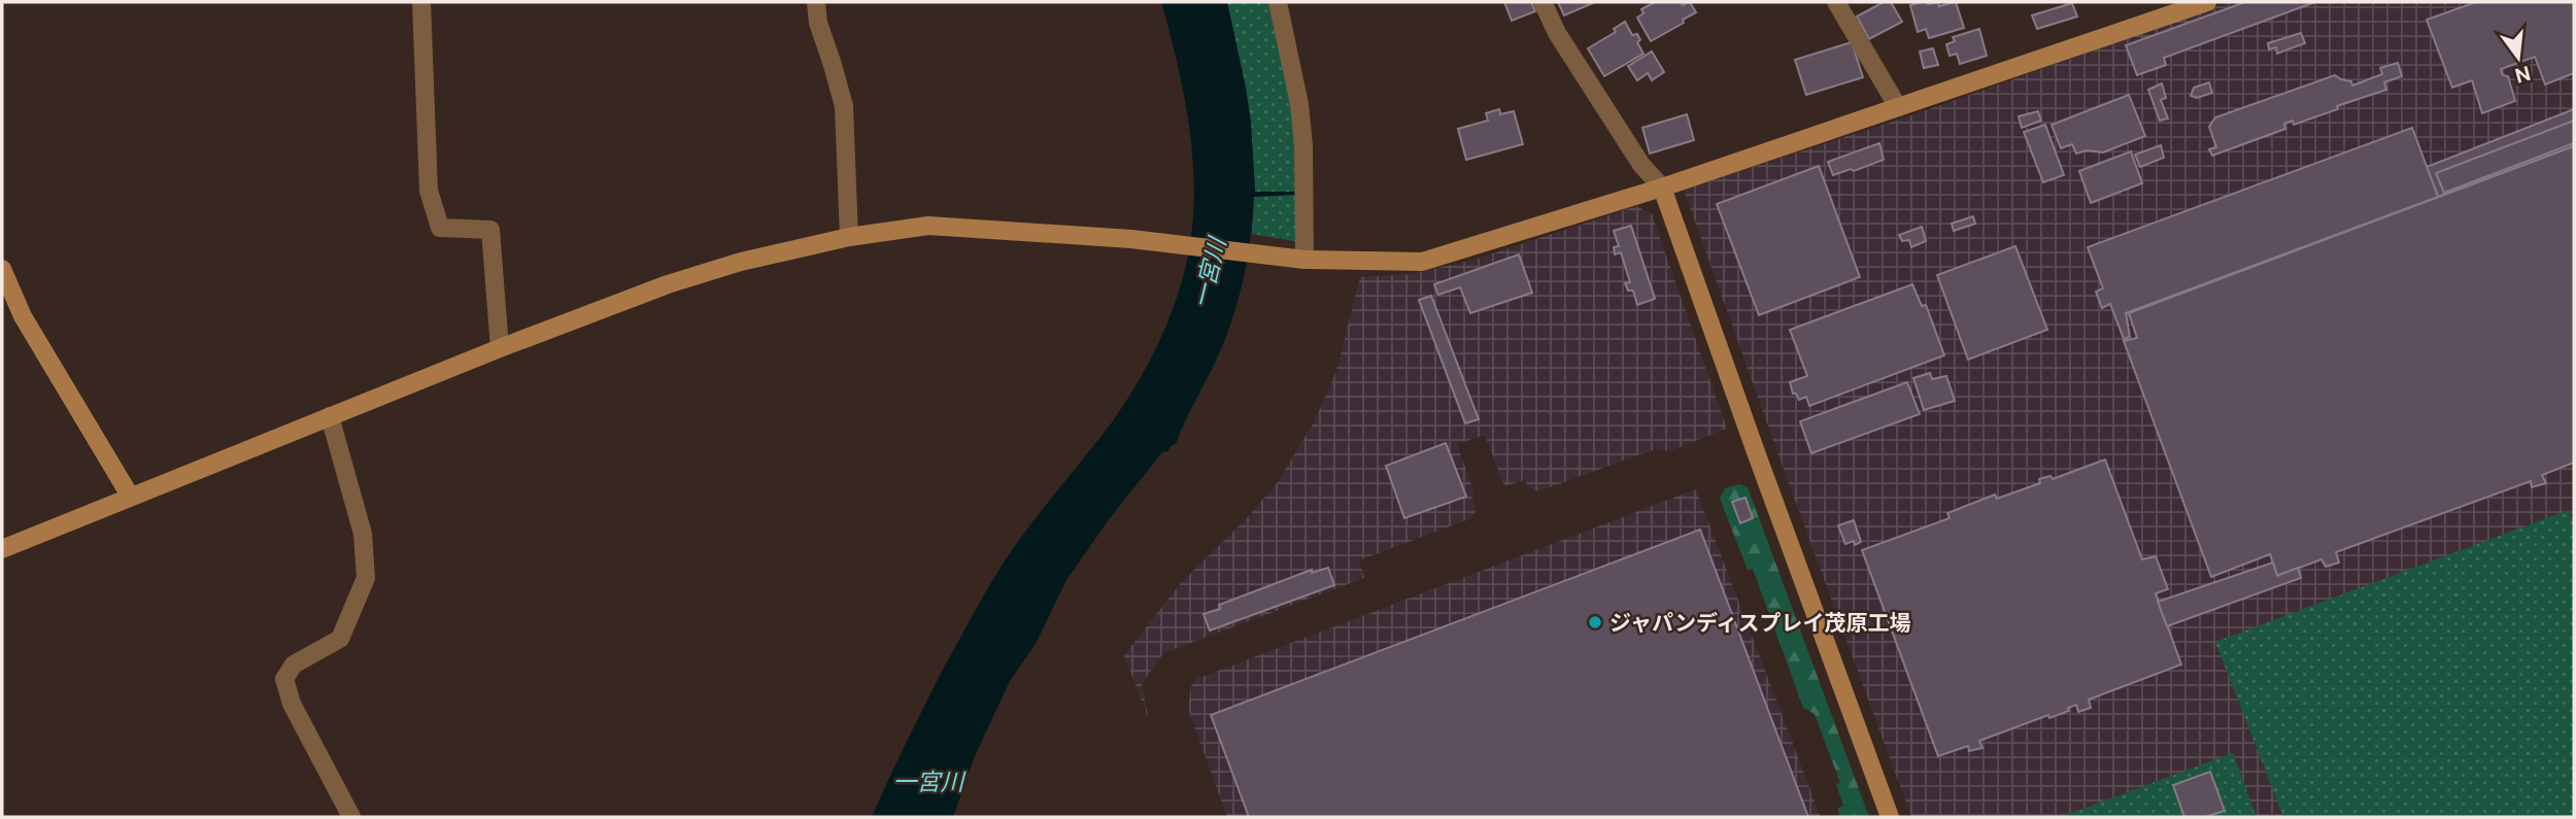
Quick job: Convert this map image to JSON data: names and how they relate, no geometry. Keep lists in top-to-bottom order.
{
  "water": ["一宮川"],
  "places": ["ジャパンディスプレイ茂原工場"],
  "north": "bottom"
}
